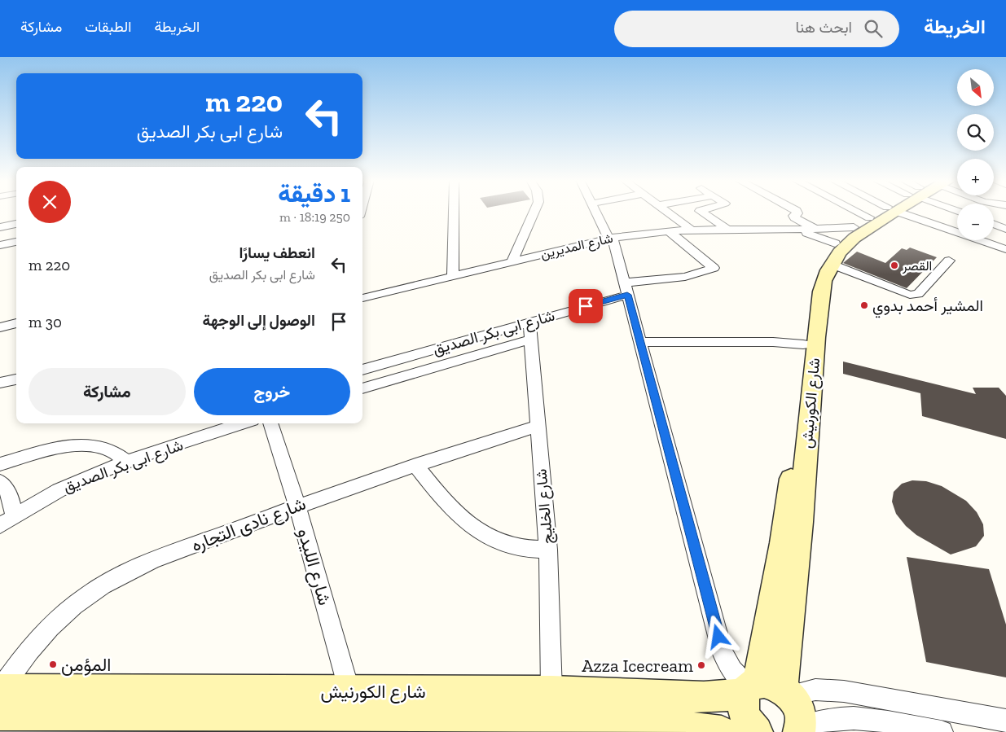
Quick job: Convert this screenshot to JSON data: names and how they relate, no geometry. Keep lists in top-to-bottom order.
{
  "streets": {
    "street": [
      "شارع المديرين",
      "شارع ابى بكر الصديق",
      "شارع الكورنيش",
      "شارع الخليج",
      "شارع نادى التجاره",
      "شارع الليدو"
    ]
  },
  "crossings": [
    ["شارع المديرين", "شارع ابى بكر الصديق"],
    ["شارع المديرين", "شارع الكورنيش"],
    ["شارع ابى بكر الصديق", "شارع الخليج"],
    ["شارع الكورنيش", "شارع الخليج"],
    ["شارع الكورنيش", "شارع نادى التجاره"],
    ["شارع الكورنيش", "شارع الليدو"],
    ["شارع الخليج", "شارع نادى التجاره"],
    ["شارع نادى التجاره", "شارع الليدو"]
  ],
  "places": [
    "القصر",
    "المشير أحمد بدوي",
    "المؤمن",
    "Azza Icecream"
  ],
  "north": "bottom right",
  "page": {
    "header": "الخريطة",
    "search": "ابحث هنا",
    "nav": ["الخريطة", "الطبقات", "مشاركة"],
    "map_buttons": ["+", "−"],
    "turn": ["220 m", "شارع ابى بكر الصديق"],
    "heading": ["1 دقيقة", "250 m · 18:19"],
    "list": [
      {
        "name": "انعطف يسارًا",
        "note": "شارع ابى بكر الصديق",
        "value": "220 m"
      },
      {
        "name": "الوصول إلى الوجهة",
        "value": "30 m"
      }
    ],
    "buttons": ["خروج", "مشاركة"]
  }
}
